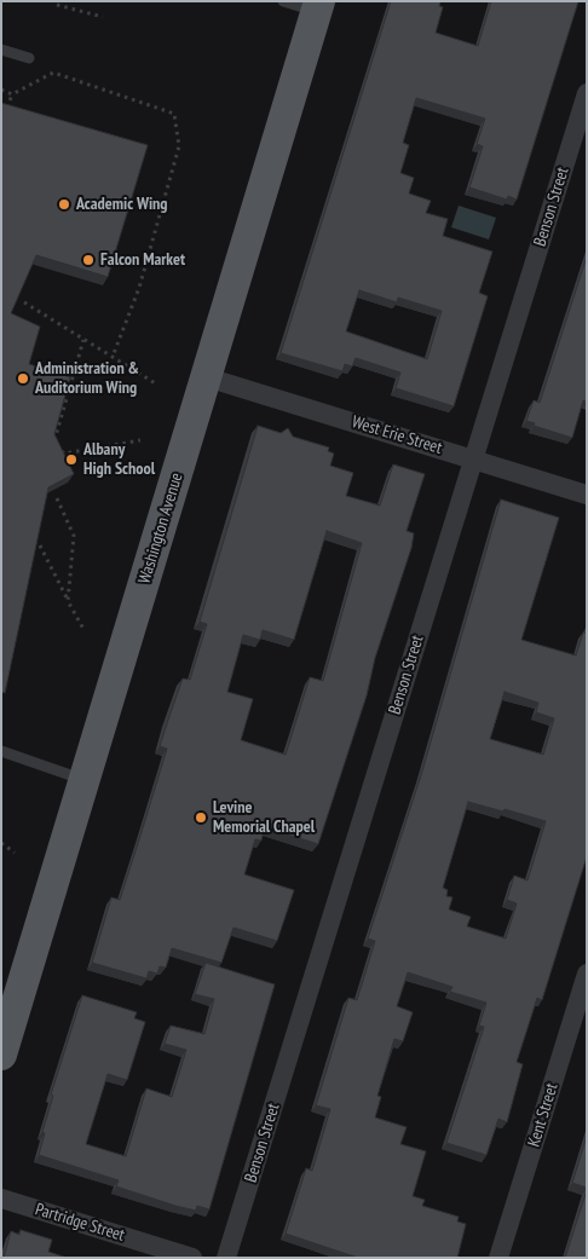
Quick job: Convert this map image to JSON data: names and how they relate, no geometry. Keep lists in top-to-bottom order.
{
  "streets": {
    "main road": ["Washington Avenue"],
    "street": [
      "Benson Street",
      "West Erie Street",
      "Kent Street",
      "Partridge Street"
    ]
  },
  "crossings": [
    ["Benson Street", "West Erie Street"],
    ["West Erie Street", "Washington Avenue"]
  ],
  "places": [
    "Academic Wing",
    "Falcon Market",
    "Administration & Auditorium Wing",
    "Albany High School",
    "Levine Memorial Chapel"
  ]
}
